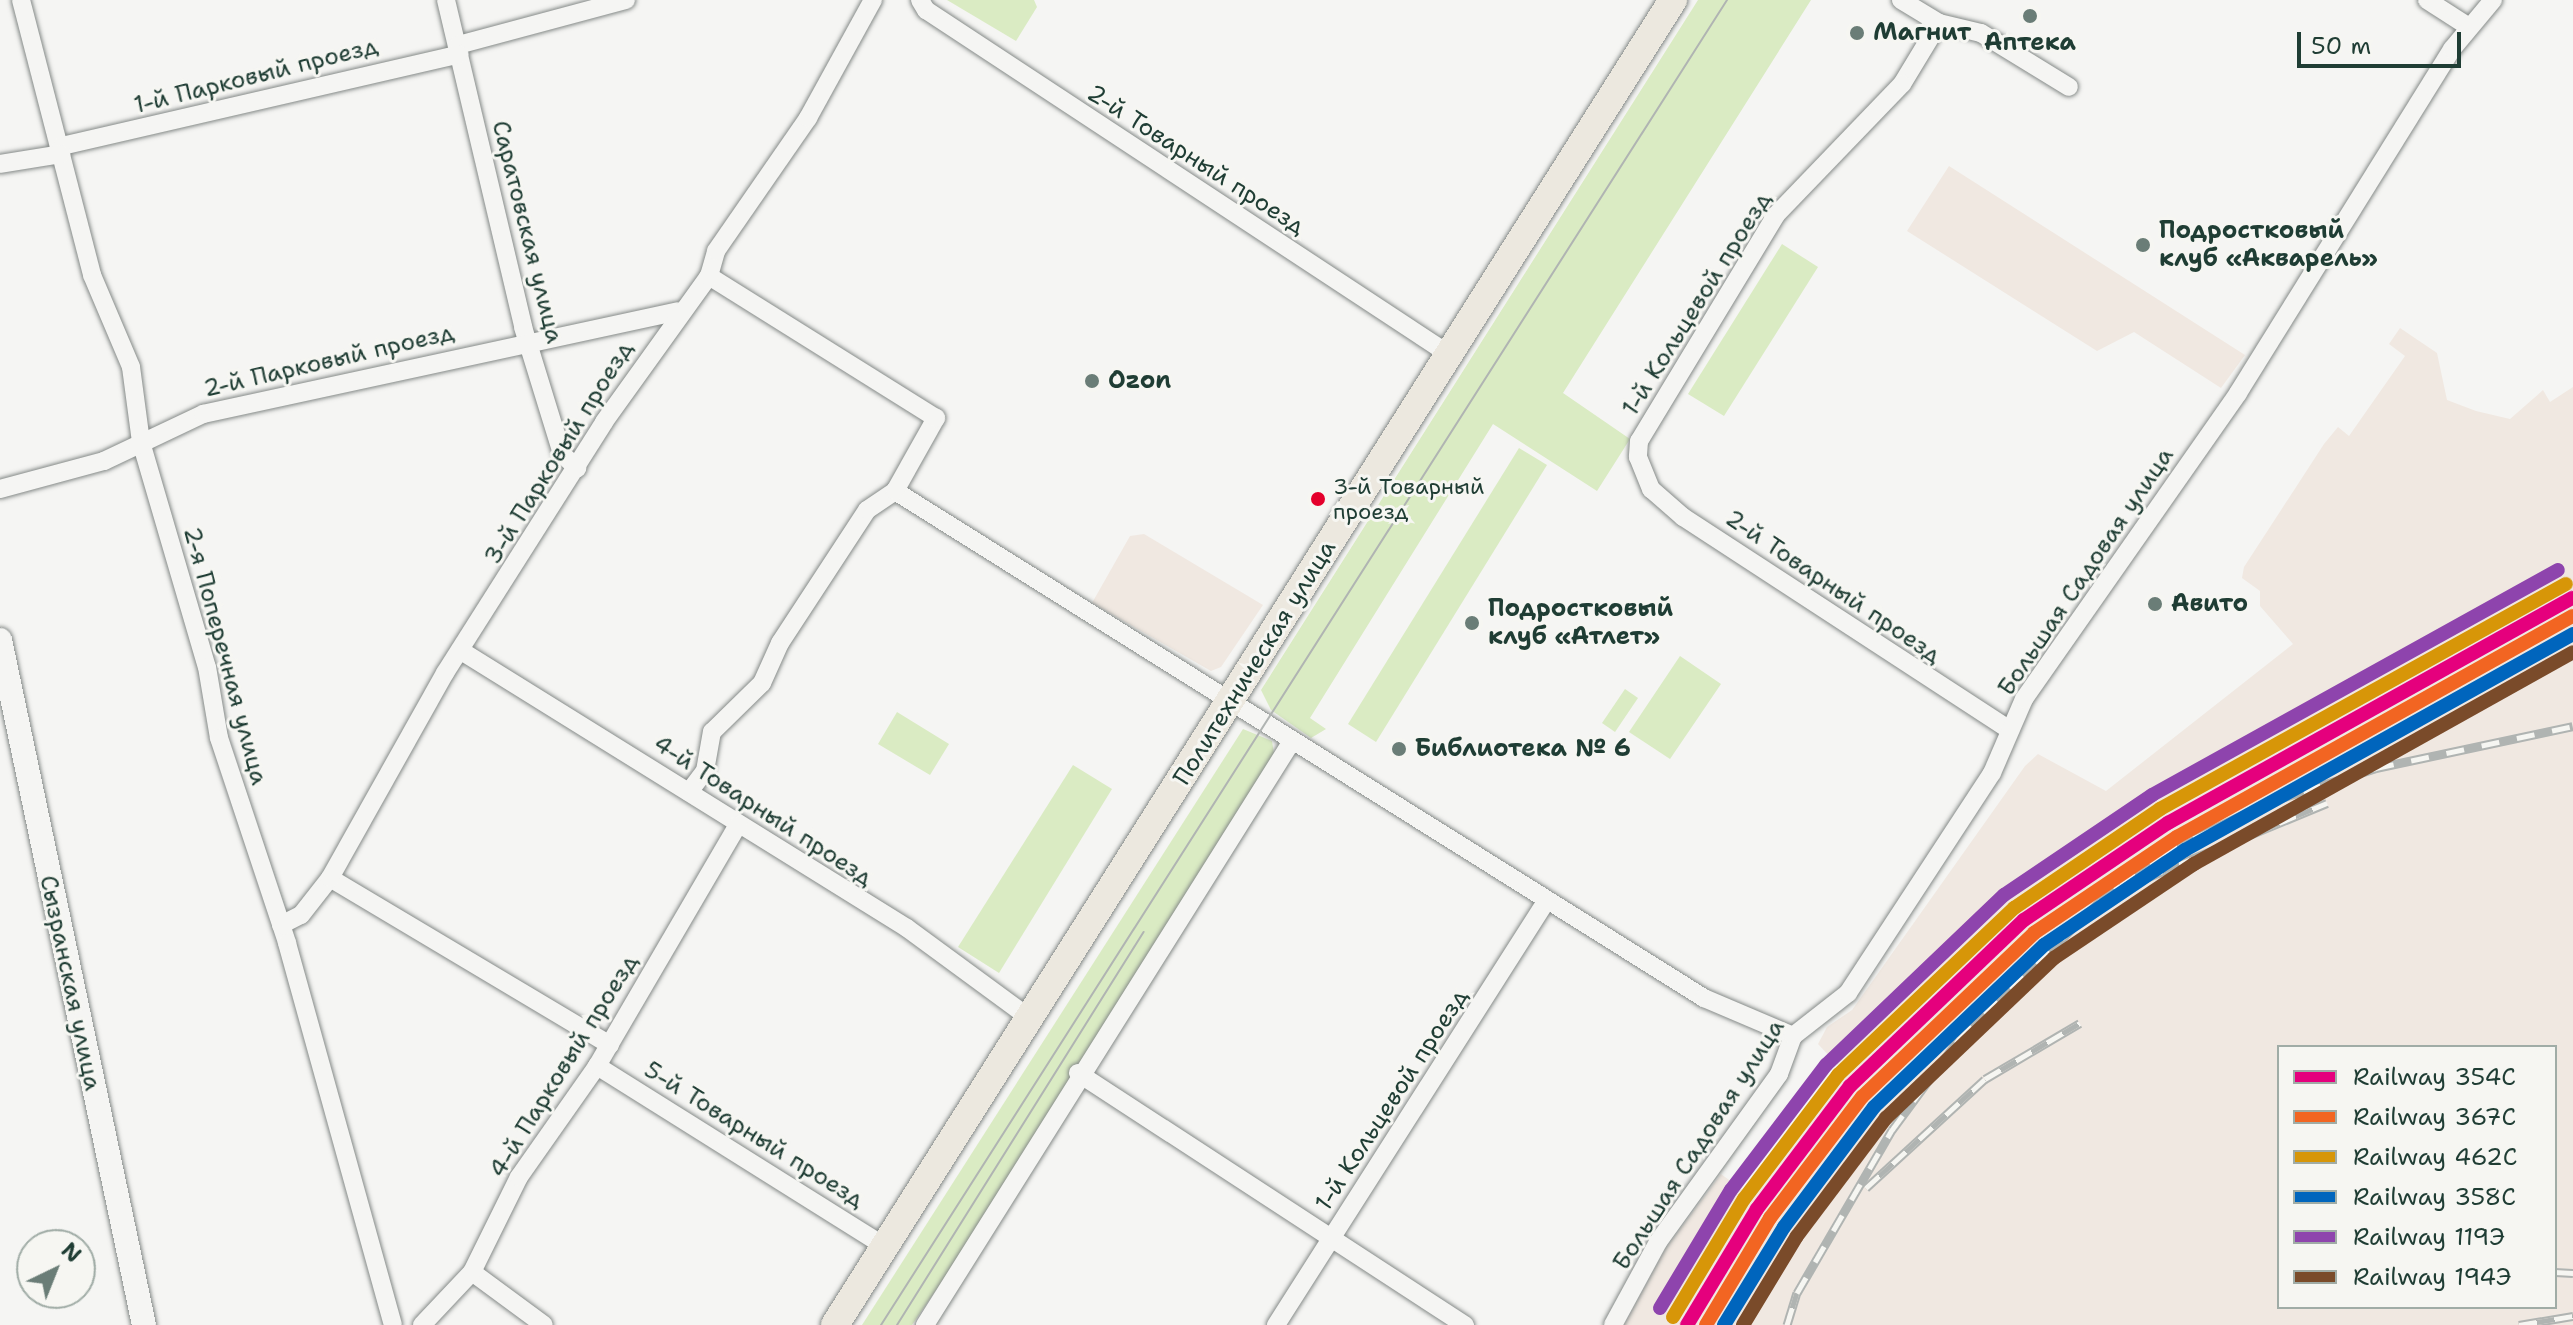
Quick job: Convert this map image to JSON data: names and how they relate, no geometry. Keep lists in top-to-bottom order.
{
  "streets": {
    "main road": ["Политехническая улица"],
    "street": [
      "1-й Парковый проезд",
      "2-й Товарный проезд",
      "Саратовская улица",
      "1-й Кольцевой проезд",
      "2-й Парковый проезд",
      "3-й Парковый проезд",
      "Большая Садовая улица",
      "2-я Поперечная улица",
      "4-й Товарный проезд",
      "Сызранская улица",
      "4-й Парковый проезд",
      "5-й Товарный проезд"
    ]
  },
  "crossings": [
    ["1-й Парковый проезд", "Саратовская улица"],
    ["1-й Парковый проезд", "2-я Поперечная улица"],
    ["2-й Товарный проезд", "1-й Кольцевой проезд"],
    ["2-й Товарный проезд", "Большая Садовая улица"],
    ["2-й Товарный проезд", "Политехническая улица"],
    ["Саратовская улица", "2-й Парковый проезд"],
    ["Саратовская улица", "3-й Парковый проезд"],
    ["2-й Парковый проезд", "3-й Парковый проезд"],
    ["2-й Парковый проезд", "2-я Поперечная улица"],
    ["3-й Парковый проезд", "2-я Поперечная улица"],
    ["3-й Парковый проезд", "4-й Товарный проезд"],
    ["Политехническая улица", "4-й Товарный проезд"],
    ["Политехническая улица", "5-й Товарный проезд"],
    ["4-й Товарный проезд", "4-й Парковый проезд"],
    ["4-й Парковый проезд", "5-й Товарный проезд"]
  ],
  "places": [
    "Аптека",
    "Магнит",
    "Подростковый клуб «Акварель»",
    "Ozon",
    "3-й Товарный проезд",
    "Авито",
    "Подростковый клуб «Атлет»",
    "Библиотека № 6"
  ],
  "lines": [
    "rail line 119Э",
    "rail line 462С",
    "rail line 354С",
    "rail line 367С",
    "rail line 358С",
    "rail line 194Э"
  ],
  "legend": [
    "Railway 354С",
    "Railway 367С",
    "Railway 462С",
    "Railway 358С",
    "Railway 119Э",
    "Railway 194Э"
  ],
  "scale_bar": "50 m",
  "north": "top right"
}
